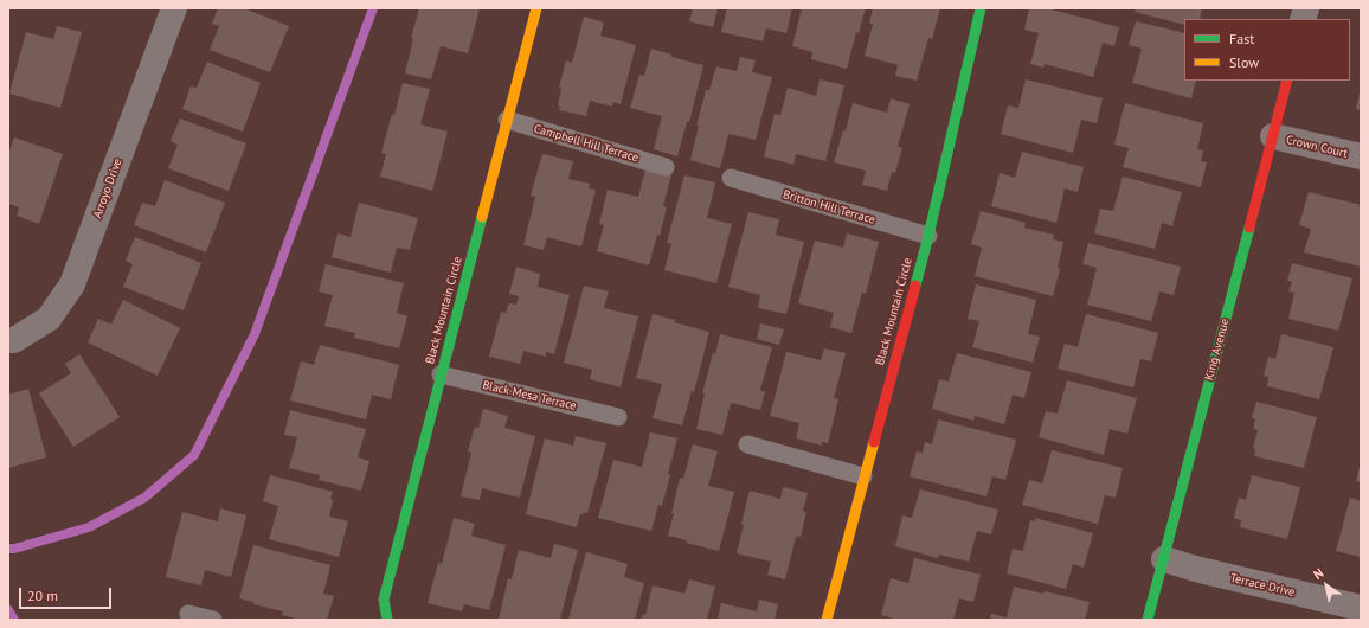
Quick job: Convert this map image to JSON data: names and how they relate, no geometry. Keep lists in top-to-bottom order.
{
  "streets": {
    "street": [
      "Crown Court",
      "Arroyo Drive",
      "Black Mountain Circle",
      "King Avenue",
      "Terrace Drive"
    ],
    "lane": ["Campbell Hill Terrace", "Britton Hill Terrace", "Black Mesa Terrace"]
  },
  "crossings": [
    ["Campbell Hill Terrace", "Black Mountain Circle"],
    ["Crown Court", "King Avenue"],
    ["Britton Hill Terrace", "Black Mountain Circle"],
    ["Black Mountain Circle", "Black Mesa Terrace"],
    ["King Avenue", "Terrace Drive"]
  ],
  "legend": ["Fast", "Slow"],
  "scale_bar": "20 m",
  "north": "top left"
}
